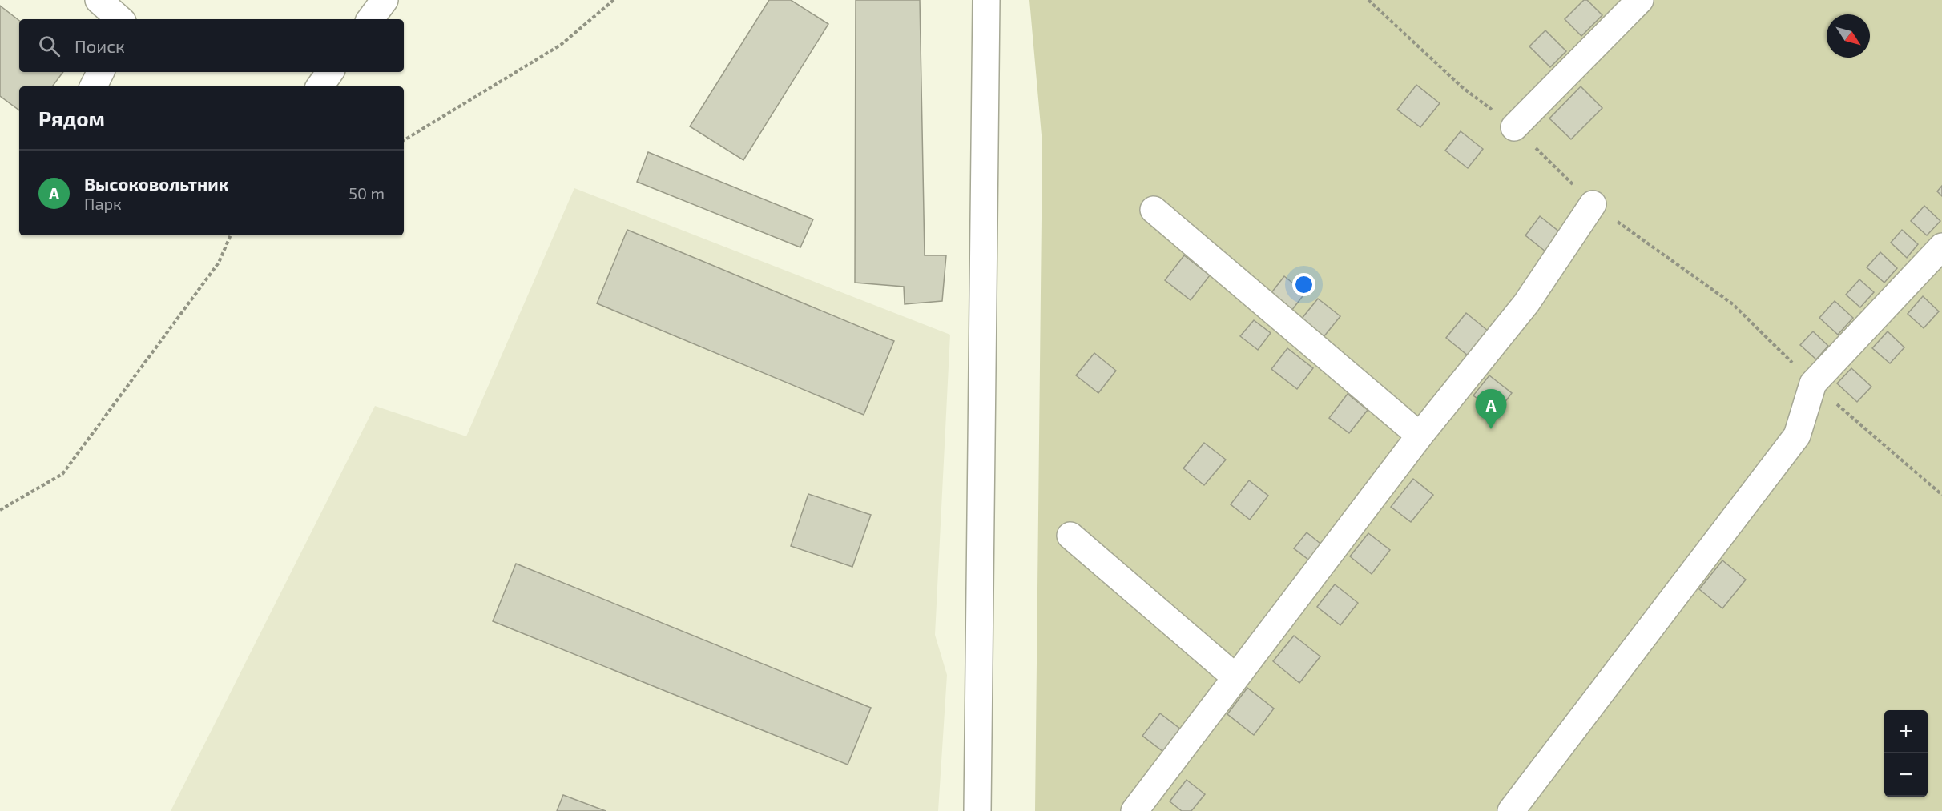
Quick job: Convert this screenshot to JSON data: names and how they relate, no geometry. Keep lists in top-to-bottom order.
{
  "north": "bottom right",
  "page": {
    "search": "Поиск",
    "heading": "Рядом",
    "list": [
      {
        "mark": "A",
        "name": "Высоковольтник",
        "note": "Парк",
        "value": "50 m"
      }
    ],
    "pins": "A",
    "map_buttons": ["+", "−"]
  }
}
